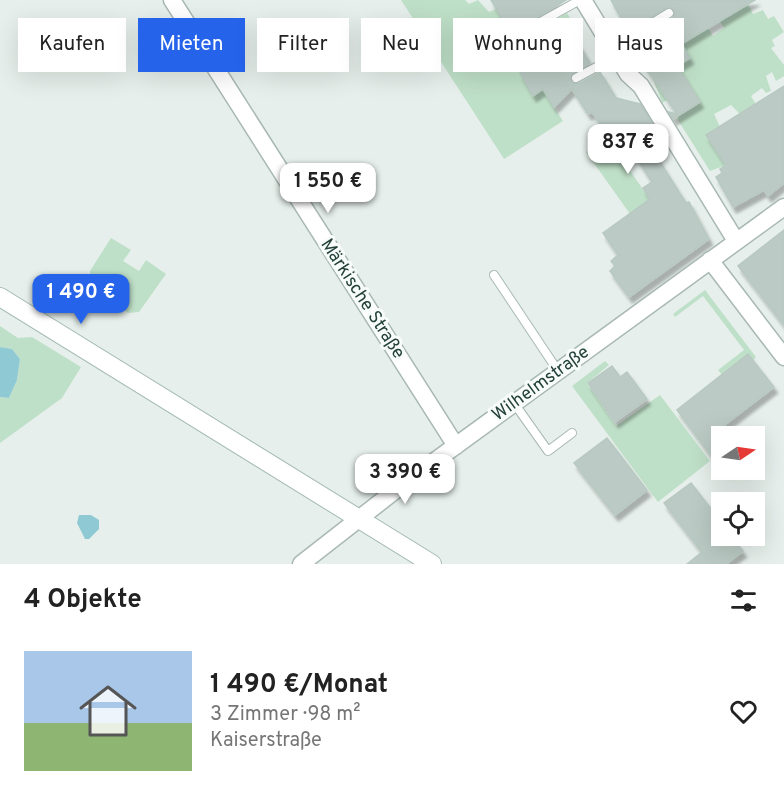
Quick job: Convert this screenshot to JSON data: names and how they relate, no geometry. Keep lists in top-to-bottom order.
{
  "streets": {
    "street": ["Märkische Straße", "Wilhelmstraße"]
  },
  "crossings": [
    ["Märkische Straße", "Wilhelmstraße"]
  ],
  "north": "right",
  "page": {
    "chip": [
      "Kaufen",
      "Mieten",
      "Filter",
      "Neu",
      "Wohnung",
      "Haus"
    ],
    "price": [
      "837 €",
      "1 550 €",
      "1 490 €",
      "3 390 €"
    ],
    "heading": "4 Objekte",
    "list": [
      {
        "name": "1 490 €/Monat",
        "note": "3 Zimmer · 98 m² · Kaiserstraße"
      }
    ]
  }
}
